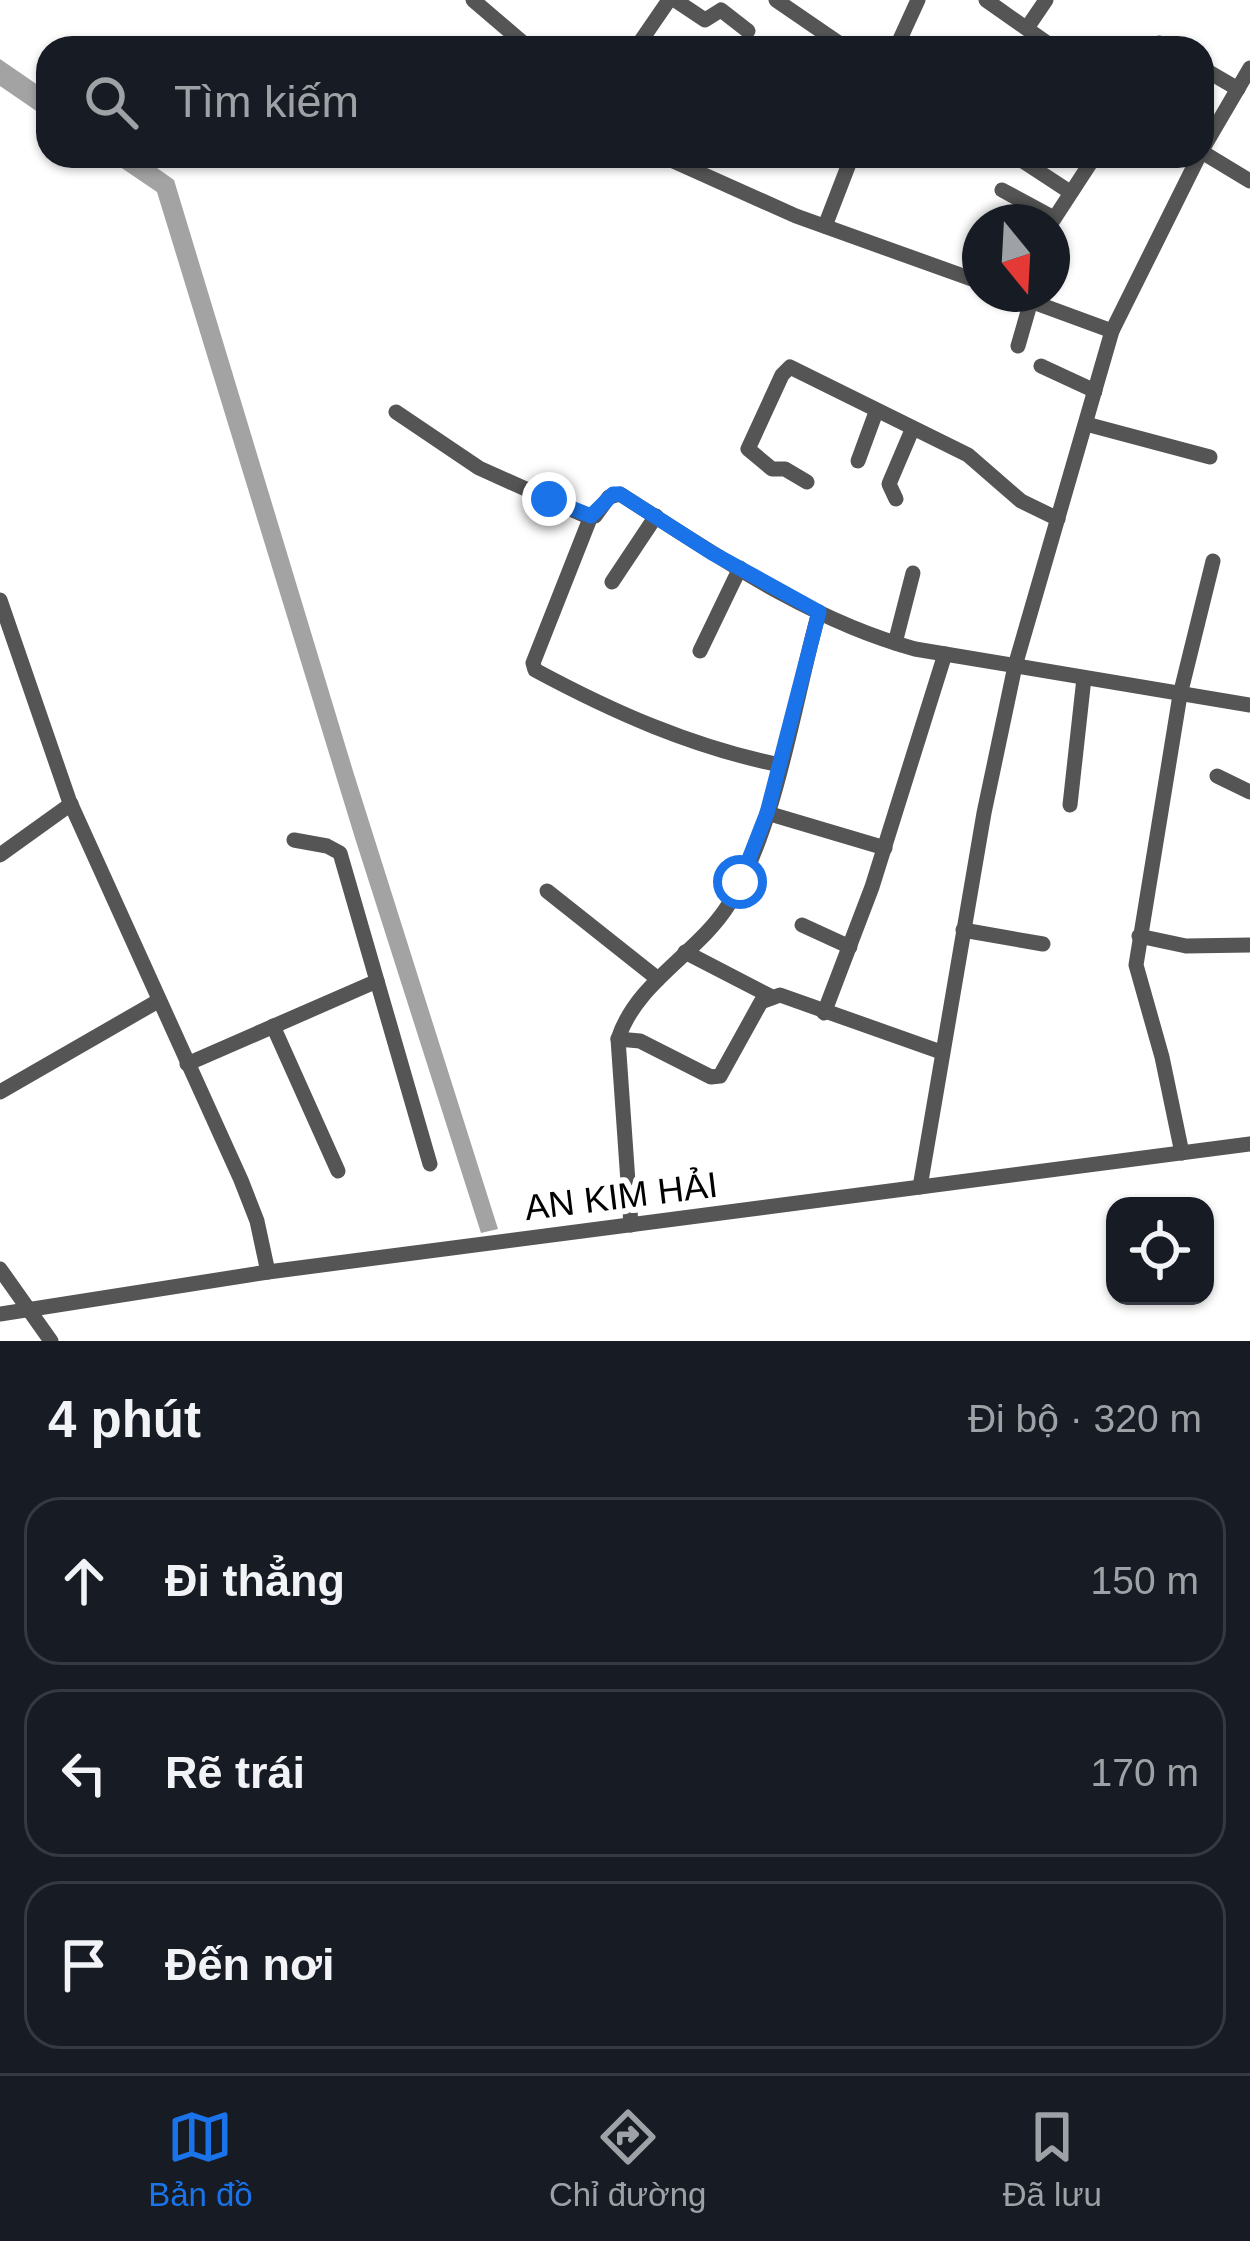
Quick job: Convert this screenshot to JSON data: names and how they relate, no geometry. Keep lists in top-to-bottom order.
{
  "streets": {
    "street": ["AN KIM HẢI"]
  },
  "north": "bottom",
  "page": {
    "search": "Tìm kiếm",
    "heading": ["4 phút", "Đi bộ · 320 m"],
    "list": [
      ["Đi thẳng", "150 m"],
      ["Rẽ trái", "170 m"],
      "Đến nơi"
    ],
    "nav": ["Bản đồ", "Chỉ đường", "Đã lưu"]
  }
}
